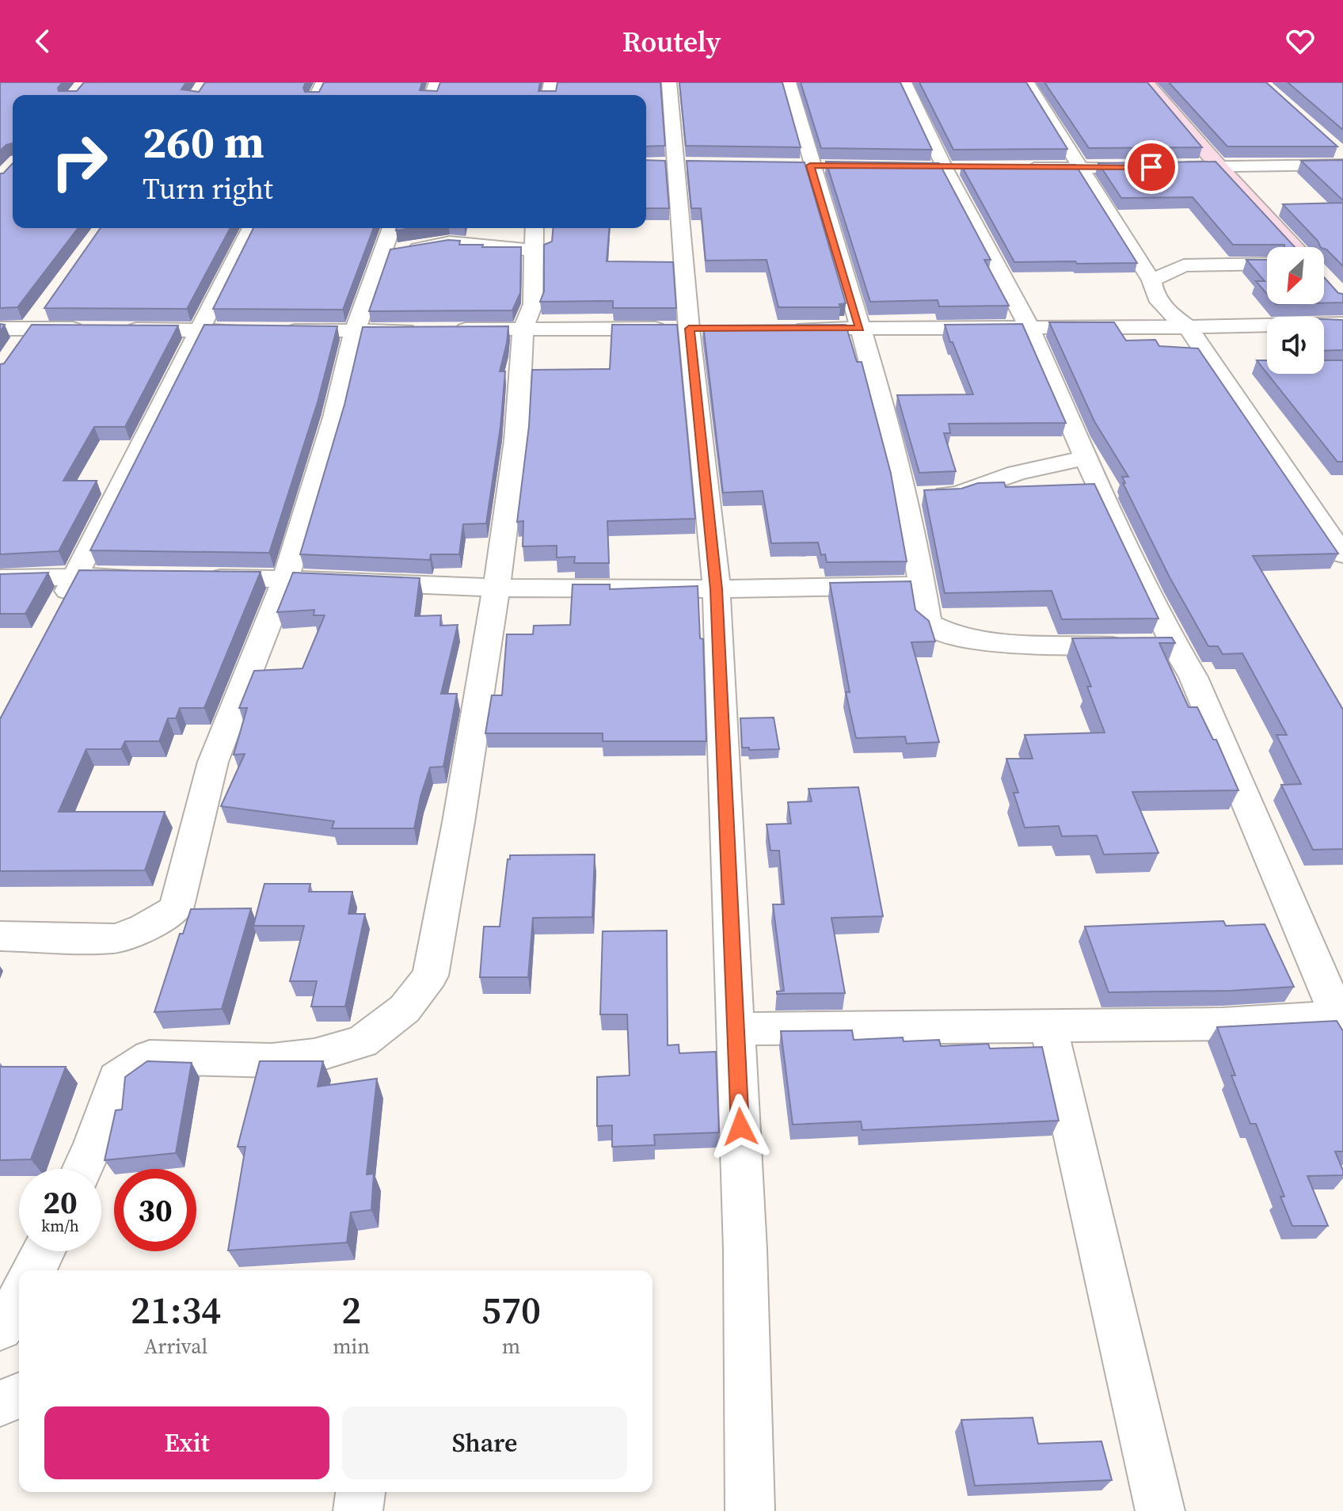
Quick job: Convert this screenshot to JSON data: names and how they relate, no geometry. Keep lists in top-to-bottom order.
{
  "north": "bottom left",
  "page": {
    "header": "Routely",
    "turn": ["260 m", "Turn right"],
    "speed": "20 km/h",
    "limit": "30",
    "eta": [
      "21:34",
      "Arrival",
      "2",
      "min",
      "570",
      "m"
    ],
    "buttons": ["Exit", "Share"]
  }
}
